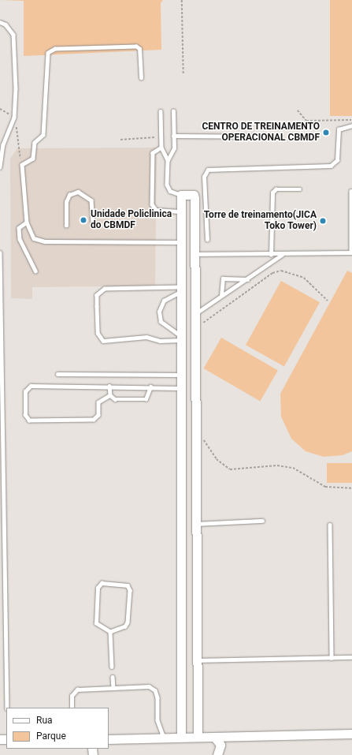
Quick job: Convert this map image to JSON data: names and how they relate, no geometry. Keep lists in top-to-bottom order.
{
  "places": ["CENTRO DE TREINAMENTO OPERACIONAL CBMDF", "Unidade Policlinica do CBMDF", "Torre de treinamento(JICA Toko Tower)"],
  "legend": ["Rua", "Parque"]
}
